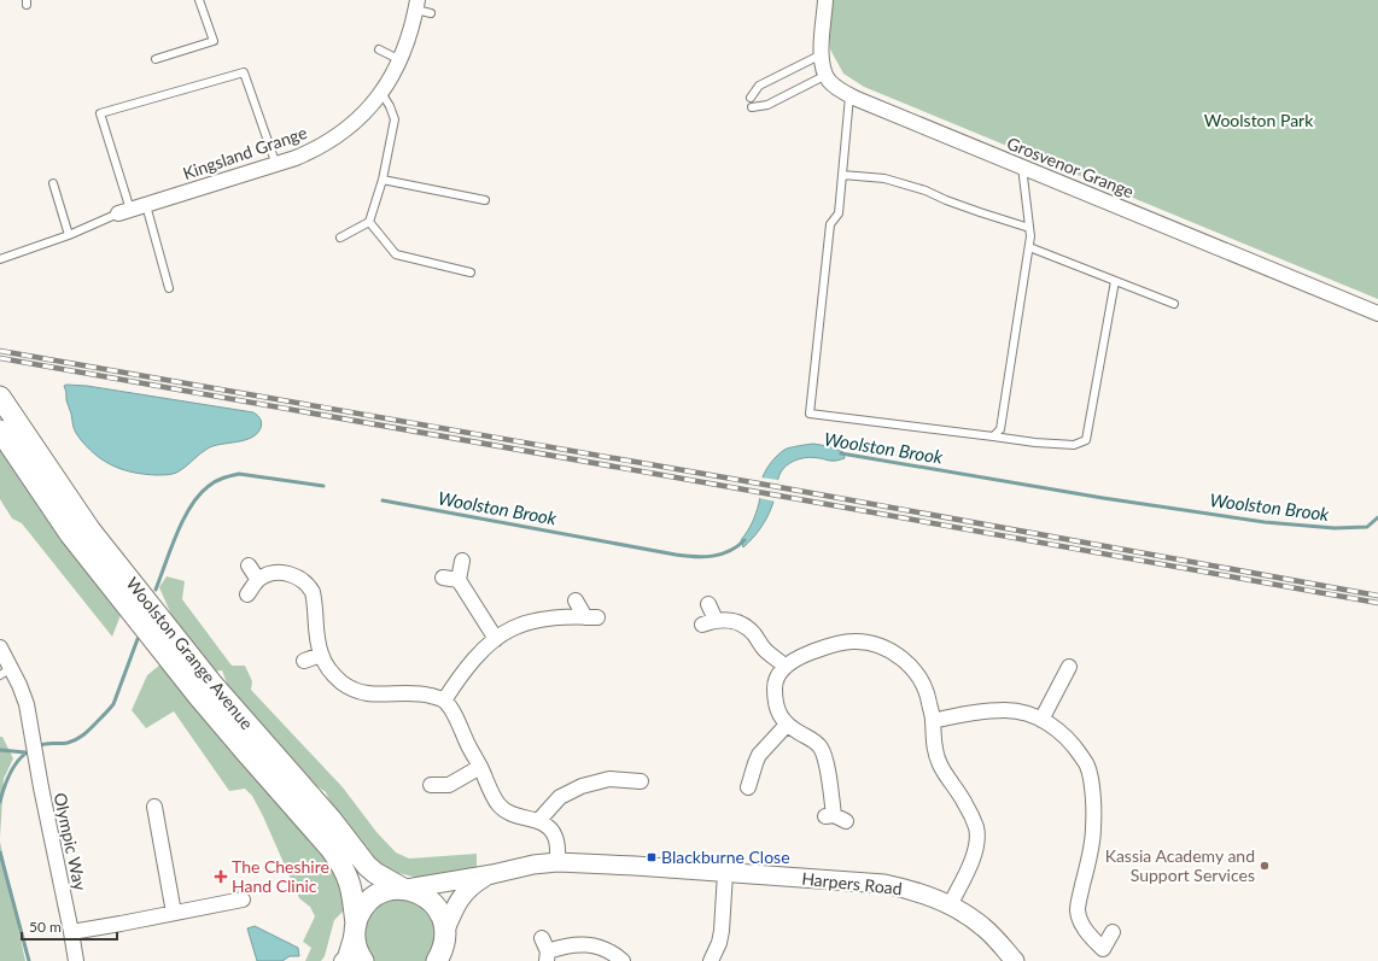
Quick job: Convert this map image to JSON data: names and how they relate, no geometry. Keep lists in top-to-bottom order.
{
  "streets": {
    "main road": ["Woolston Grange Avenue"],
    "street": [
      "Kingsland Grange",
      "Grosvenor Grange",
      "Olympic Way",
      "Harpers Road"
    ]
  },
  "crossings": [
    ["Woolston Grange Avenue", "Harpers Road"]
  ],
  "water": ["Woolston Brook"],
  "parks": ["Woolston Park"],
  "places": {
    "transit": ["Blackburne Close"],
    "other": ["Kassia Academy and Support Services"],
    "health": ["The Cheshire Hand Clinic"]
  },
  "scale_bar": "50 m"
}
